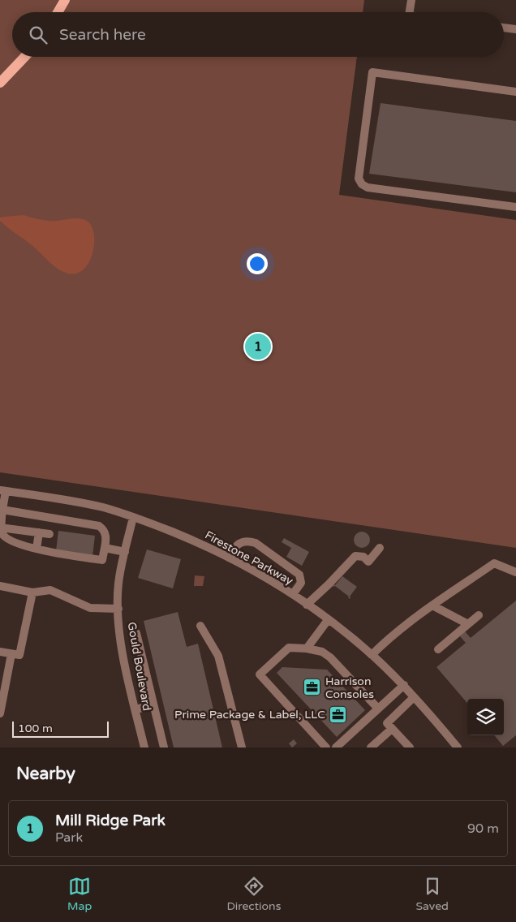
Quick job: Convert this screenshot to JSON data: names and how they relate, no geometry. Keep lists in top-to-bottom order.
{
  "streets": {
    "street": ["Firestone Parkway", "Gould Boulevard"]
  },
  "crossings": [
    ["Firestone Parkway", "Gould Boulevard"]
  ],
  "places": {
    "office": ["Harrison Consoles", "Prime Package & Label, LLC"]
  },
  "scale_bar": "100 m",
  "page": {
    "search": "Search here",
    "pins": "1",
    "scale": "100 m",
    "heading": "Nearby",
    "list": [
      {
        "mark": "1",
        "name": "Mill Ridge Park",
        "note": "Park",
        "value": "90 m"
      }
    ],
    "nav": ["Map", "Directions", "Saved"]
  }
}
